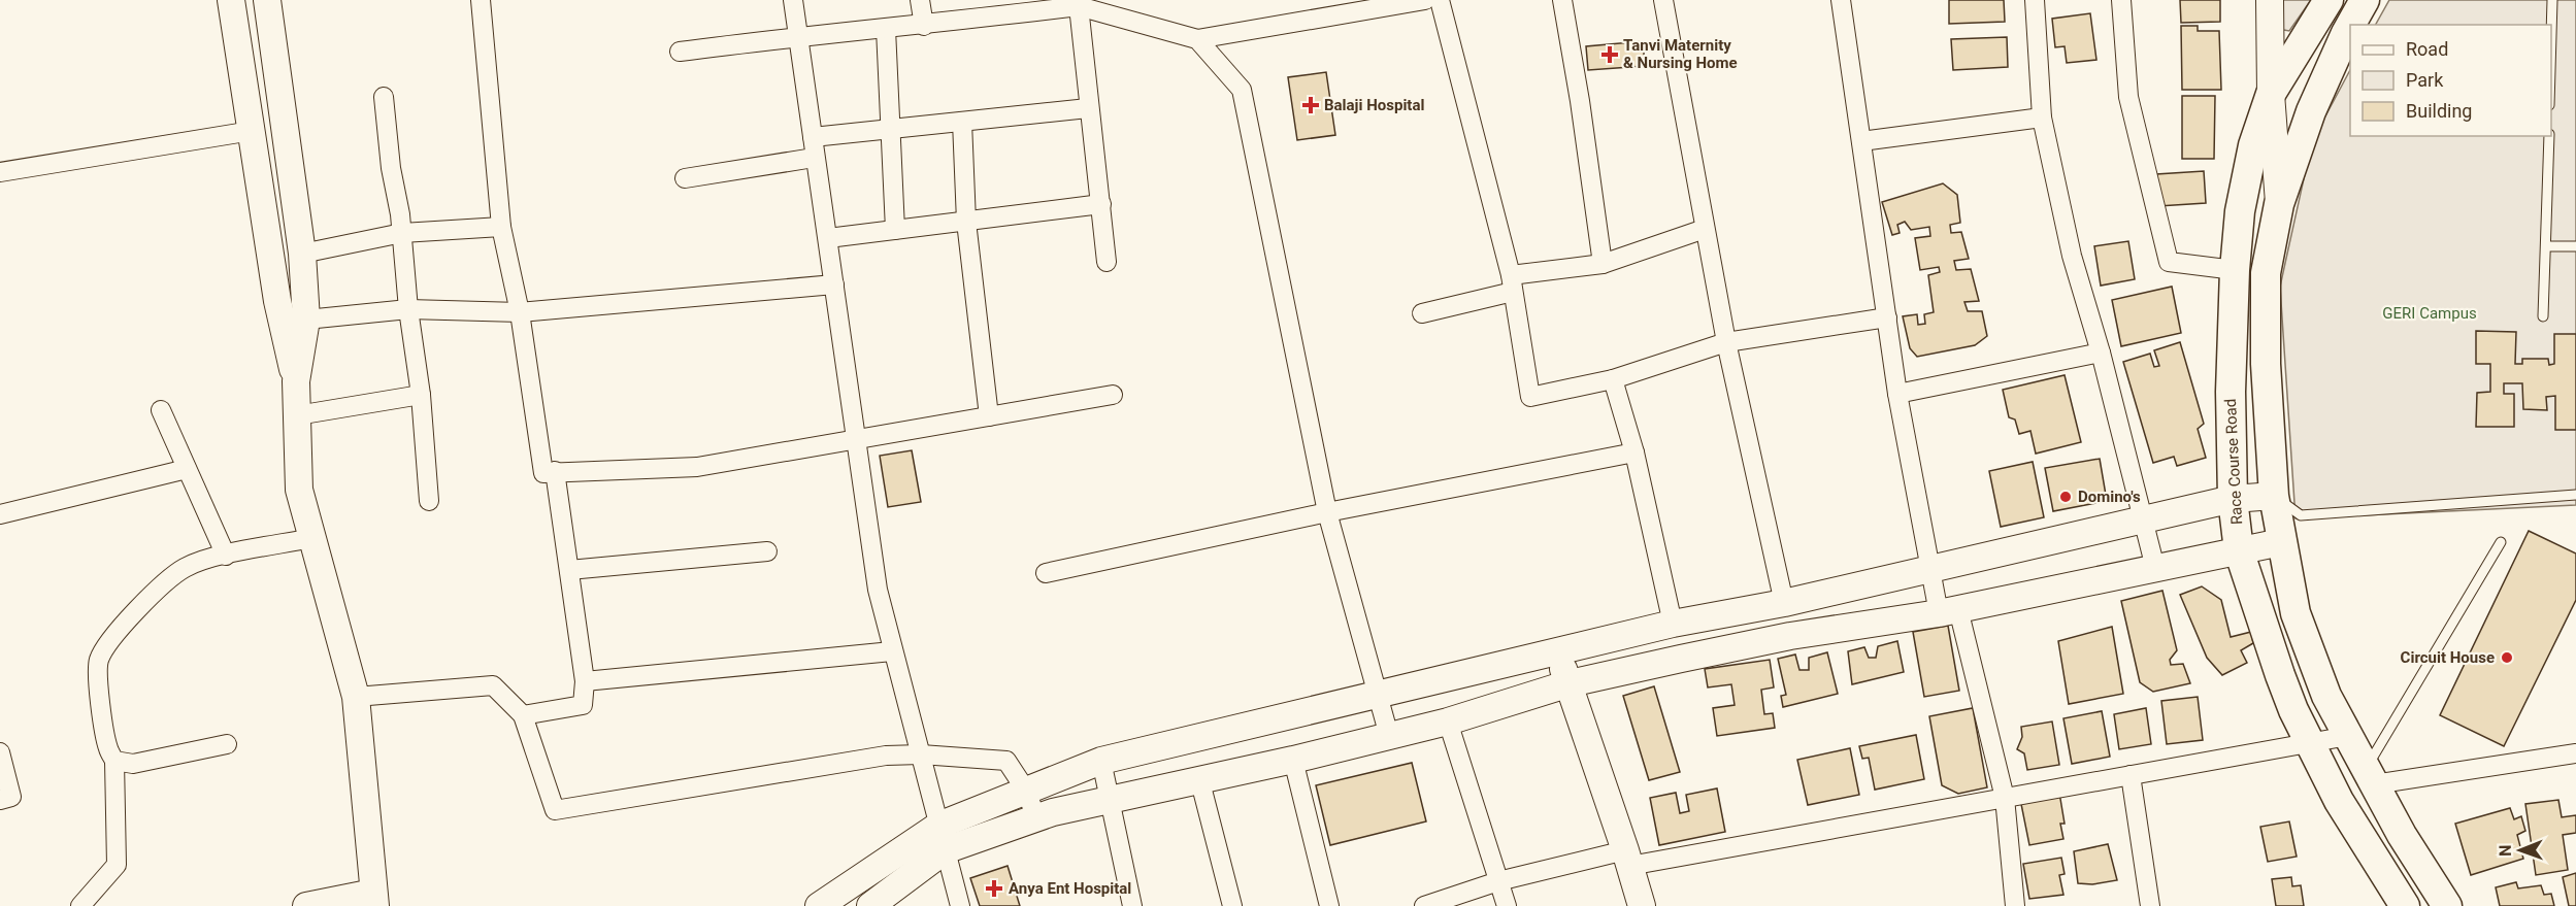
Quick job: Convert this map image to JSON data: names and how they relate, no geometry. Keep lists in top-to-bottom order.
{
  "streets": {
    "main road": ["Race Course Road"]
  },
  "parks": ["GERI Campus"],
  "places": {
    "health": ["Tanvi Maternity & Nursing Home", "Balaji Hospital", "Anya Ent Hospital"],
    "other": ["Domino's", "Circuit House"]
  },
  "legend": ["Road", "Park", "Building"],
  "north": "left"
}
